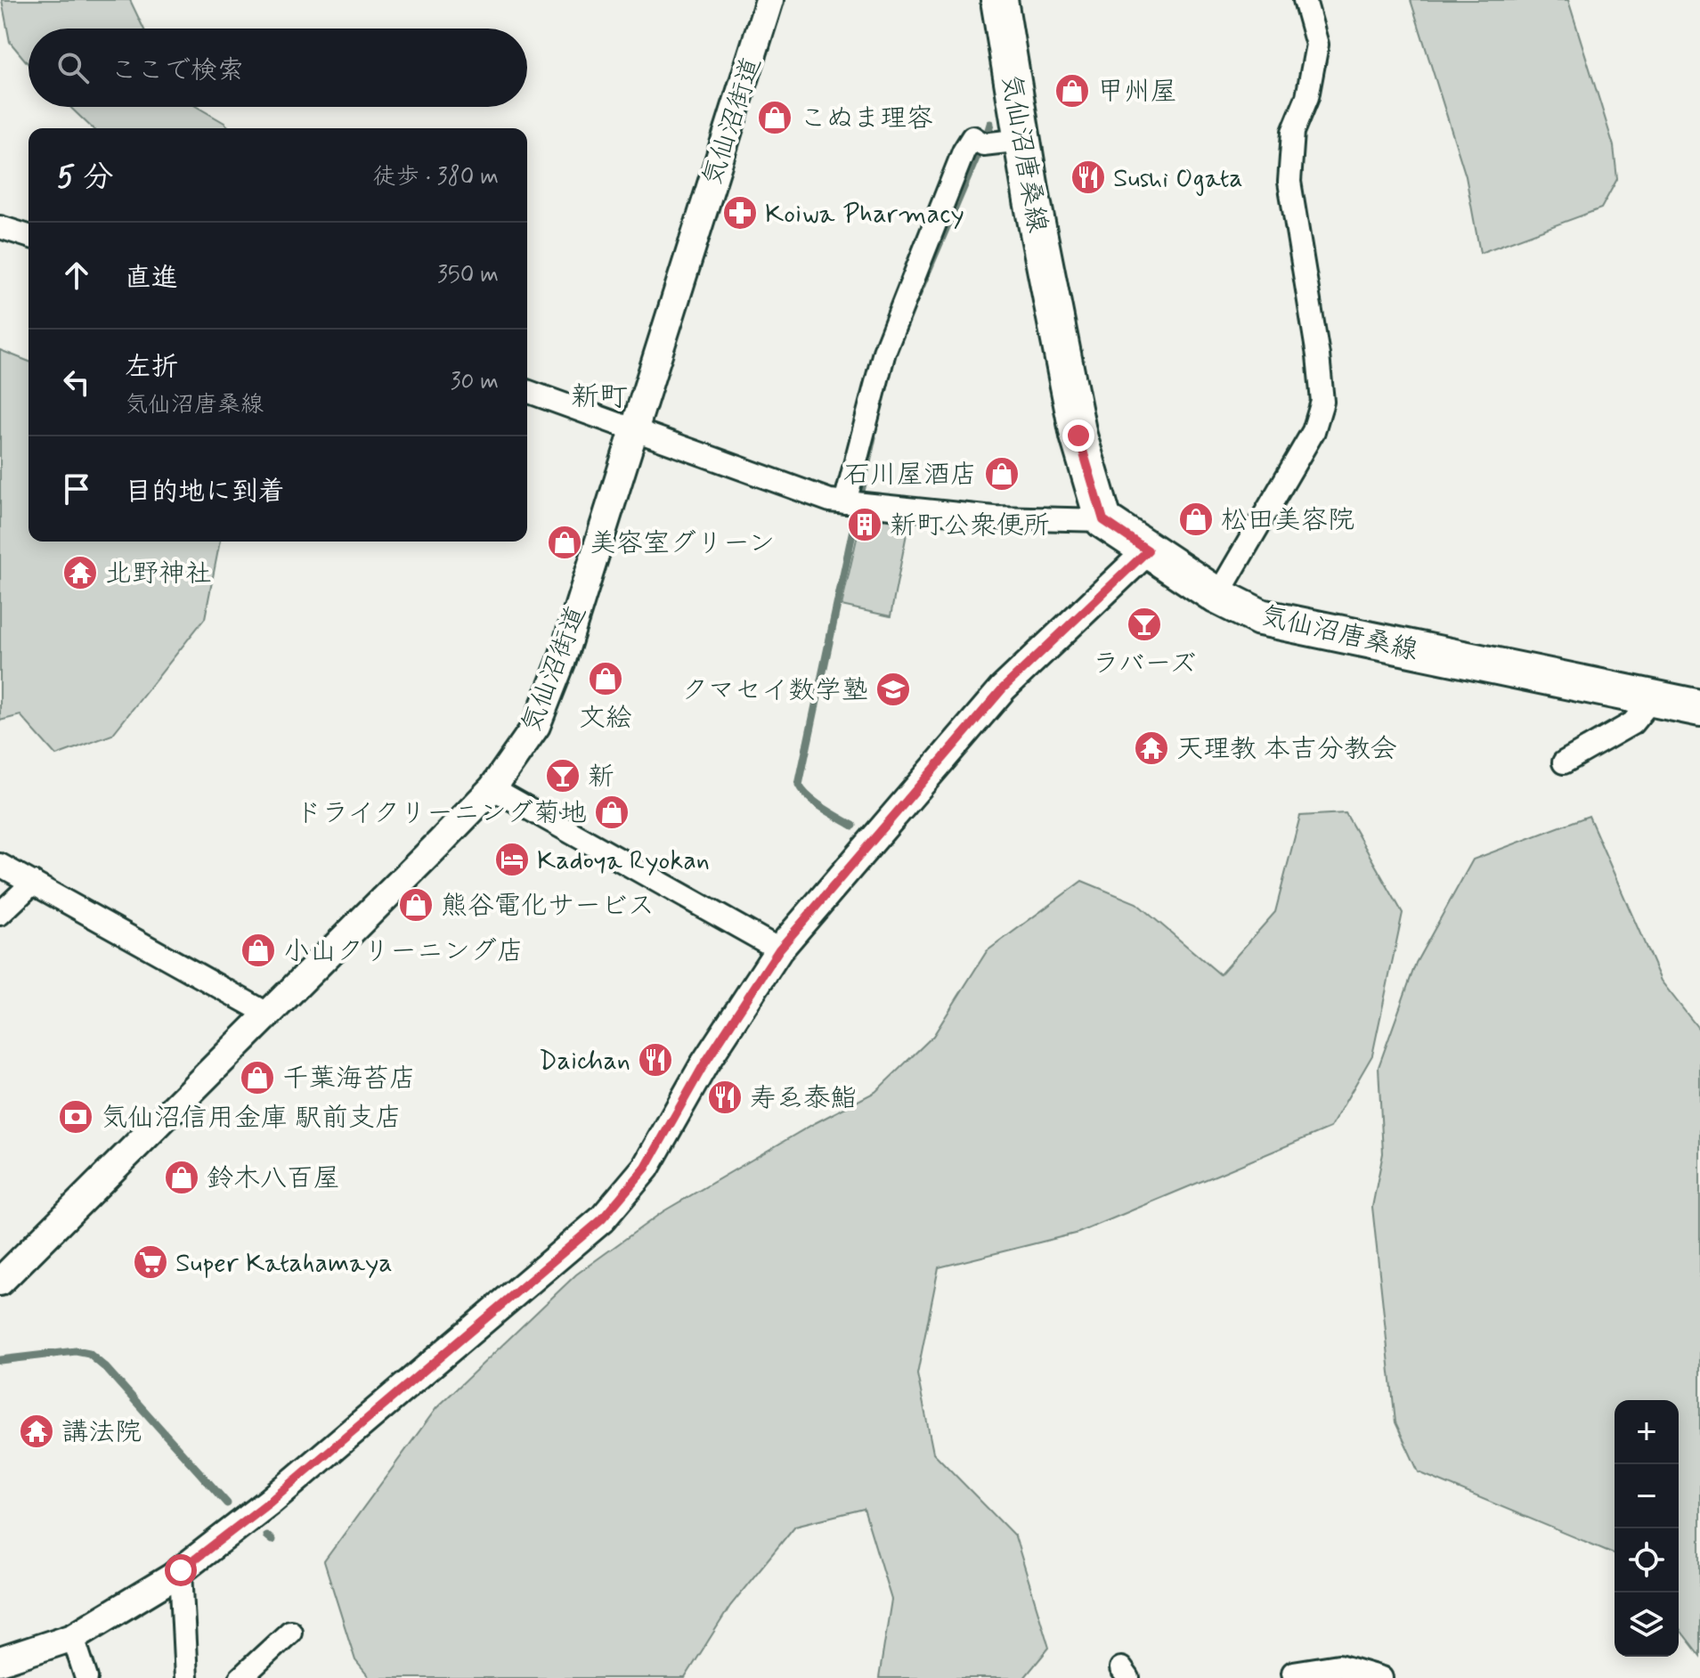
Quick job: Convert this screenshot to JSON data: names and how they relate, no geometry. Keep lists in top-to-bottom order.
{
  "streets": {
    "main road": ["気仙沼唐桑線"],
    "street": ["気仙沼街道"]
  },
  "districts": ["新町"],
  "places": {
    "shop": [
      "甲州屋",
      "こぬま理容",
      "石川屋酒店",
      "松田美容院",
      "美容室グリーン",
      "文絵",
      "ドライクリーニング菊地",
      "熊谷電化サービス",
      "小山クリーニング店",
      "千葉海苔店",
      "鈴木八百屋"
    ],
    "restaurant": ["Sushi Ogata", "Daichan", "寿ゑ泰鮨"],
    "pharmacy": ["Koiwa Pharmacy"],
    "building": ["新町公衆便所"],
    "temple": ["北野神社", "天理教 本吉分教会", "講法院"],
    "bar": ["ラバーズ", "新"],
    "school or university": ["クマセイ数学塾"],
    "hotel": ["Kadoya Ryokan"],
    "bank": ["気仙沼信用金庫 駅前支店"],
    "supermarket": ["Super Katahamaya"]
  },
  "page": {
    "search": "ここで検索",
    "heading": ["5 分", "徒歩 · 380 m"],
    "list": [
      ["直進", "350 m"],
      ["左折", "気仙沼唐桑線", "30 m"],
      "目的地に到着"
    ],
    "map_buttons": ["+", "−"]
  }
}
